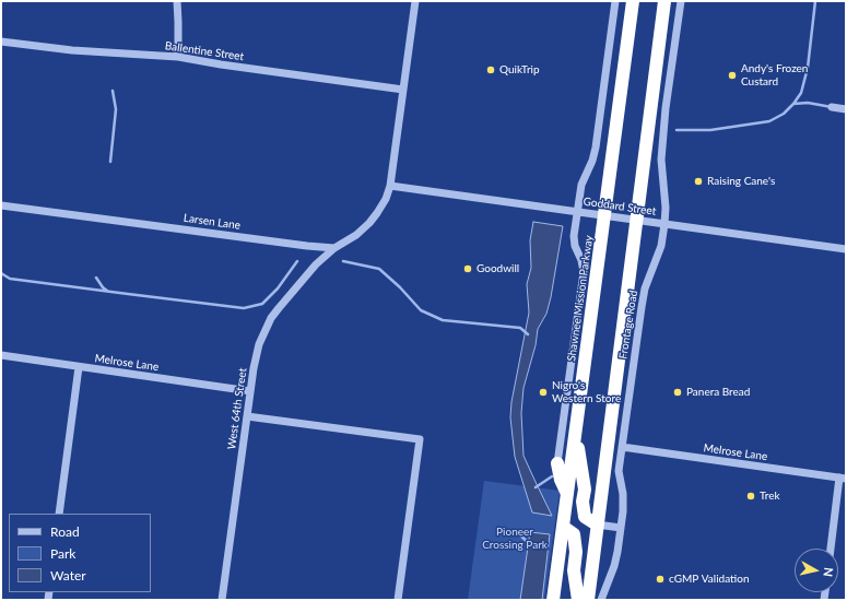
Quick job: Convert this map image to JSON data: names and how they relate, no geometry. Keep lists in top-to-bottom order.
{
  "streets": {
    "highway": ["Shawnee Mission Parkway"],
    "street": [
      "Ballentine Street",
      "Goddard Street",
      "Larsen Lane",
      "Frontage Road",
      "Melrose Lane",
      "West 64th Street"
    ]
  },
  "crossings": [
    ["Goddard Street", "Shawnee Mission Parkway"],
    ["Goddard Street", "Frontage Road"],
    ["Larsen Lane", "West 64th Street"],
    ["Frontage Road", "Melrose Lane"],
    ["Melrose Lane", "West 64th Street"]
  ],
  "parks": ["Pioneer Crossing Park"],
  "places": [
    "QuikTrip",
    "Andy's Frozen Custard",
    "Raising Cane's",
    "Goodwill",
    "Nigro's Western Store",
    "Panera Bread",
    "Trek",
    "cGMP Validation"
  ],
  "legend": ["Road", "Park", "Water"],
  "north": "right"
}
